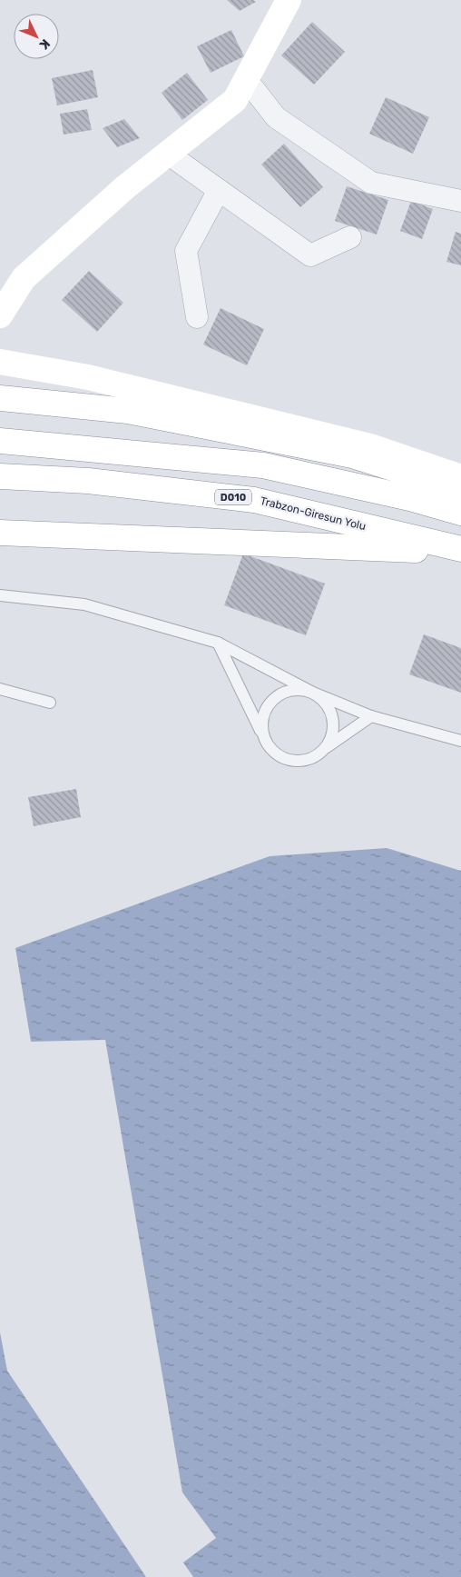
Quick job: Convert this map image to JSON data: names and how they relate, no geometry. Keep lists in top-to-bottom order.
{
  "streets": {
    "main road": ["D010", "Trabzon-Giresun Yolu"]
  },
  "north": "bottom right"
}
